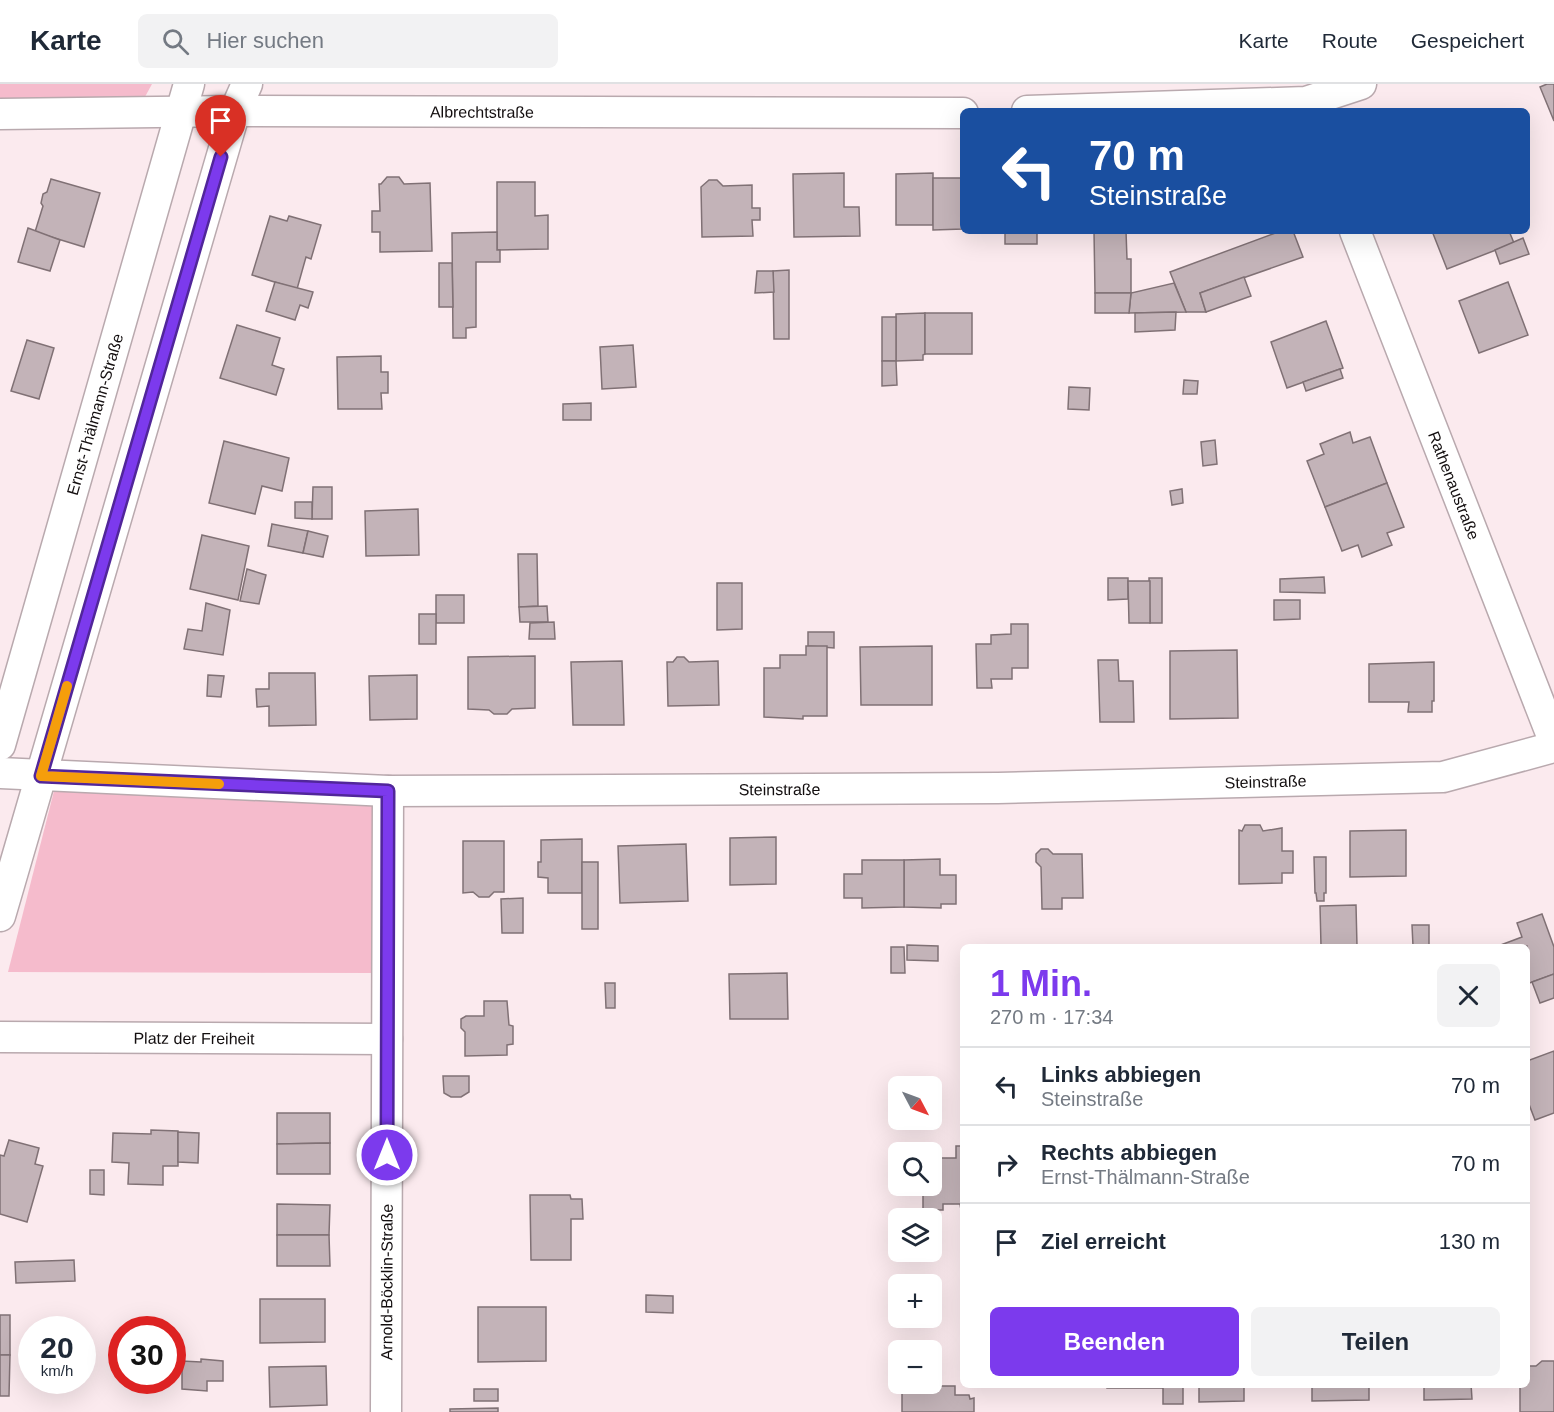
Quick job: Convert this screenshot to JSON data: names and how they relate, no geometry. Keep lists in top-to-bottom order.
{
  "streets": {
    "street": [
      "Albrechtstraße",
      "Ernst-Thälmann-Straße",
      "Rathenaustraße",
      "Steinstraße",
      "Platz der Freiheit",
      "Arnold-Böcklin-Straße"
    ]
  },
  "crossings": [
    ["Albrechtstraße", "Ernst-Thälmann-Straße"],
    ["Steinstraße", "Arnold-Böcklin-Straße"],
    ["Platz der Freiheit", "Arnold-Böcklin-Straße"]
  ],
  "north": "bottom right",
  "page": {
    "header": "Karte",
    "search": "Hier suchen",
    "nav": ["Karte", "Route", "Gespeichert"],
    "turn": ["70 m", "Steinstraße"],
    "heading": ["1 Min.", "270 m · 17:34"],
    "list": [
      {
        "name": "Links abbiegen",
        "note": "Steinstraße",
        "value": "70 m"
      },
      {
        "name": "Rechts abbiegen",
        "note": "Ernst-Thälmann-Straße",
        "value": "70 m"
      },
      {
        "name": "Ziel erreicht",
        "value": "130 m"
      }
    ],
    "map_buttons": ["+", "−"],
    "buttons": ["Beenden", "Teilen"],
    "speed": "20 km/h",
    "limit": "30"
  }
}
